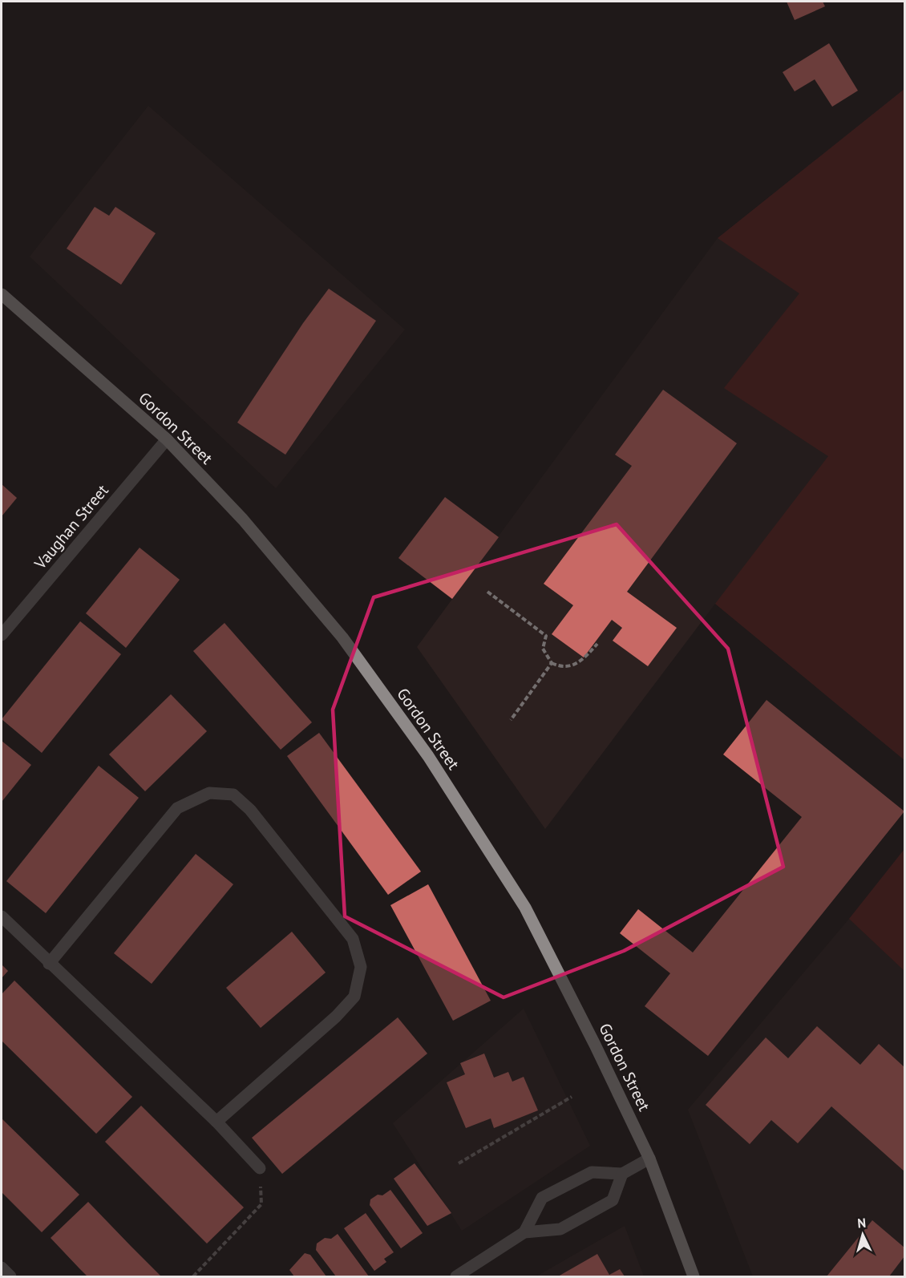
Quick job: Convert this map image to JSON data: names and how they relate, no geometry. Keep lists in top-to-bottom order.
{
  "streets": {
    "main road": ["Gordon Street"],
    "street": ["Vaughan Street"]
  },
  "crossings": [
    ["Gordon Street", "Vaughan Street"]
  ],
  "north": "top"
}
